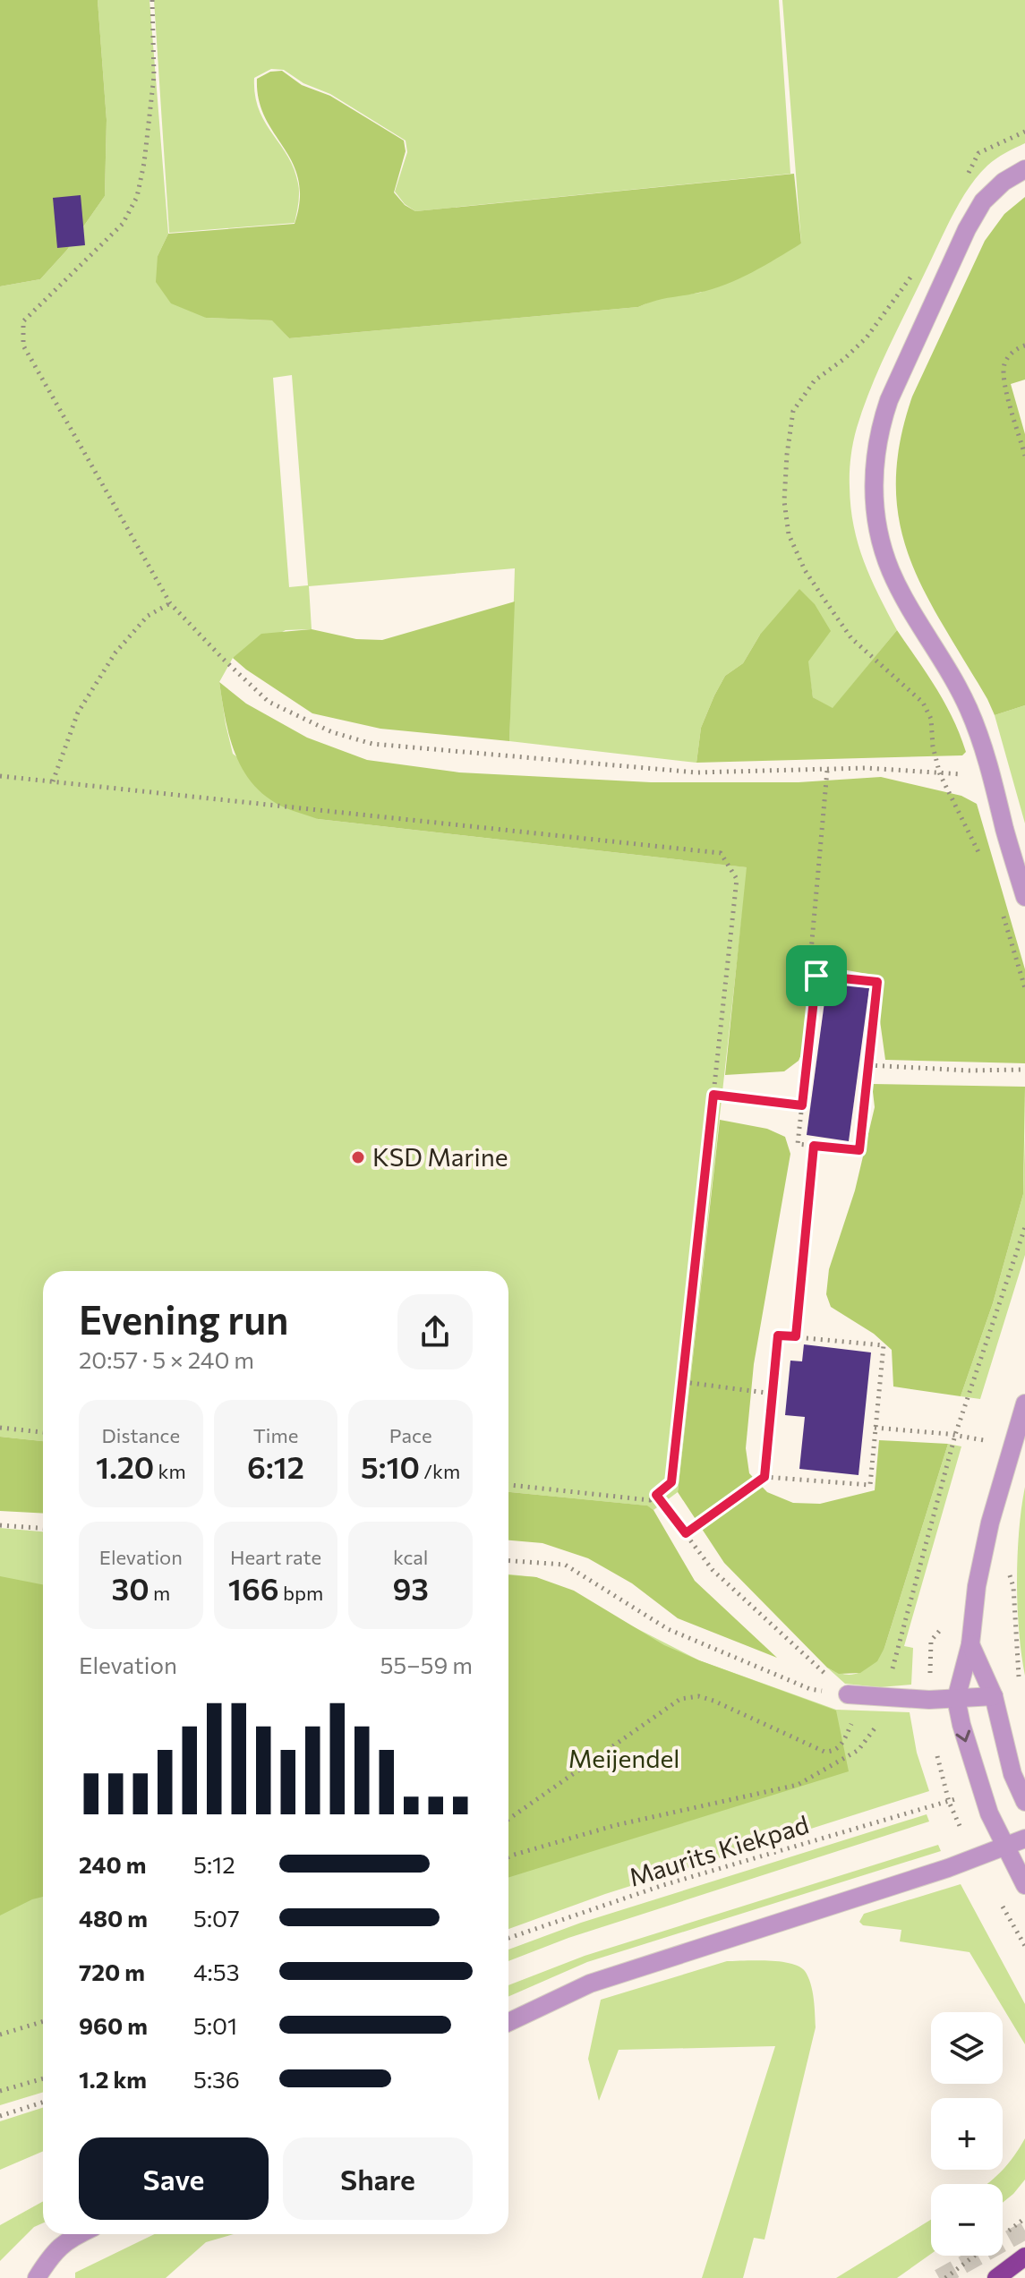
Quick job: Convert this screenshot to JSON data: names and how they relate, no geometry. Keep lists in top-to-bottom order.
{
  "streets": {
    "path": ["Maurits Kiekpad"]
  },
  "parks": ["Meijendel"],
  "places": ["KSD Marine"],
  "page": {
    "heading": ["Evening run", "20:57 · 5 × 240 m"],
    "stats": [
      ["Distance", "1.20 km"],
      ["Time", "6:12"],
      ["Pace", "5:10 /km"],
      ["Elevation", "30 m"],
      ["Heart rate", "166 bpm"],
      ["kcal", "93"]
    ],
    "chart": ["Elevation", "55–59 m"],
    "list": [
      {
        "name": "240 m",
        "note": "5:12"
      },
      {
        "name": "480 m",
        "note": "5:07"
      },
      {
        "name": "720 m",
        "note": "4:53"
      },
      {
        "name": "960 m",
        "note": "5:01"
      },
      {
        "name": "1.2 km",
        "note": "5:36"
      }
    ],
    "map_buttons": ["+", "−"],
    "buttons": ["Save", "Share"]
  }
}
